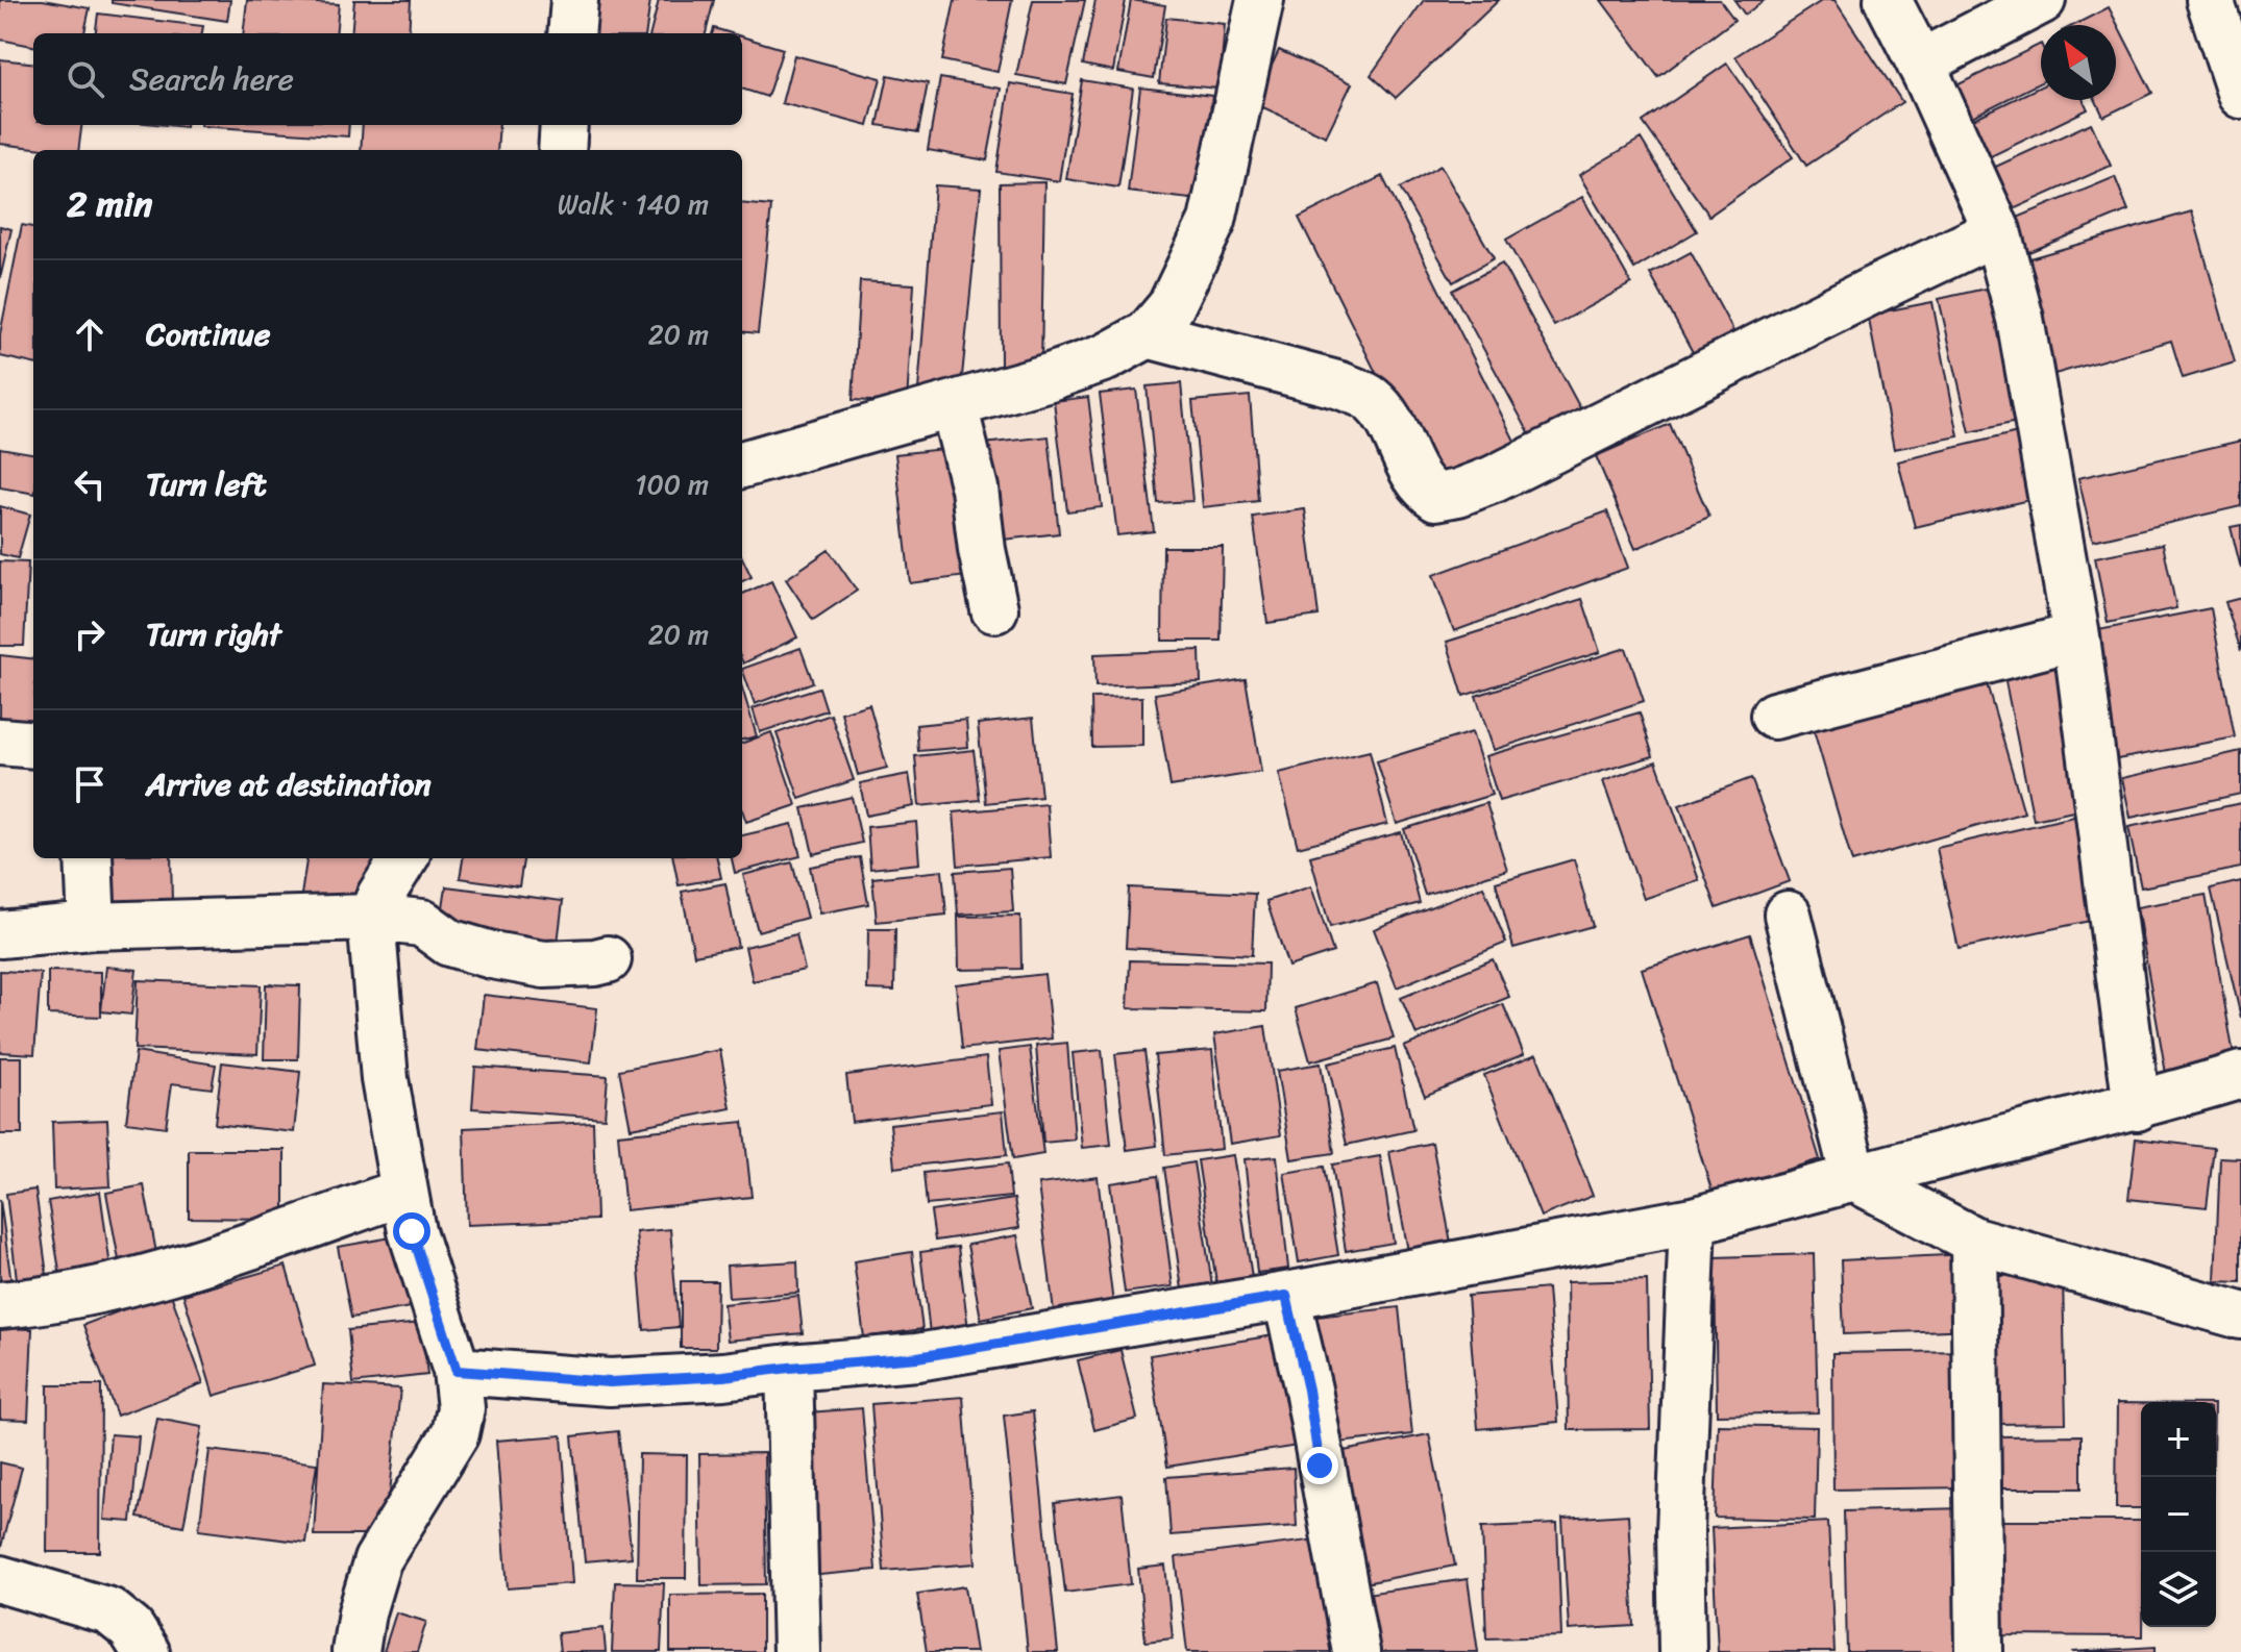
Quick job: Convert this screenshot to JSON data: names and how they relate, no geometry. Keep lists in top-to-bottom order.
{
  "north": "top left",
  "page": {
    "search": "Search here",
    "heading": ["2 min", "Walk · 140 m"],
    "list": [
      ["Continue", "20 m"],
      ["Turn left", "100 m"],
      ["Turn right", "20 m"],
      "Arrive at destination"
    ],
    "map_buttons": ["+", "−"]
  }
}
